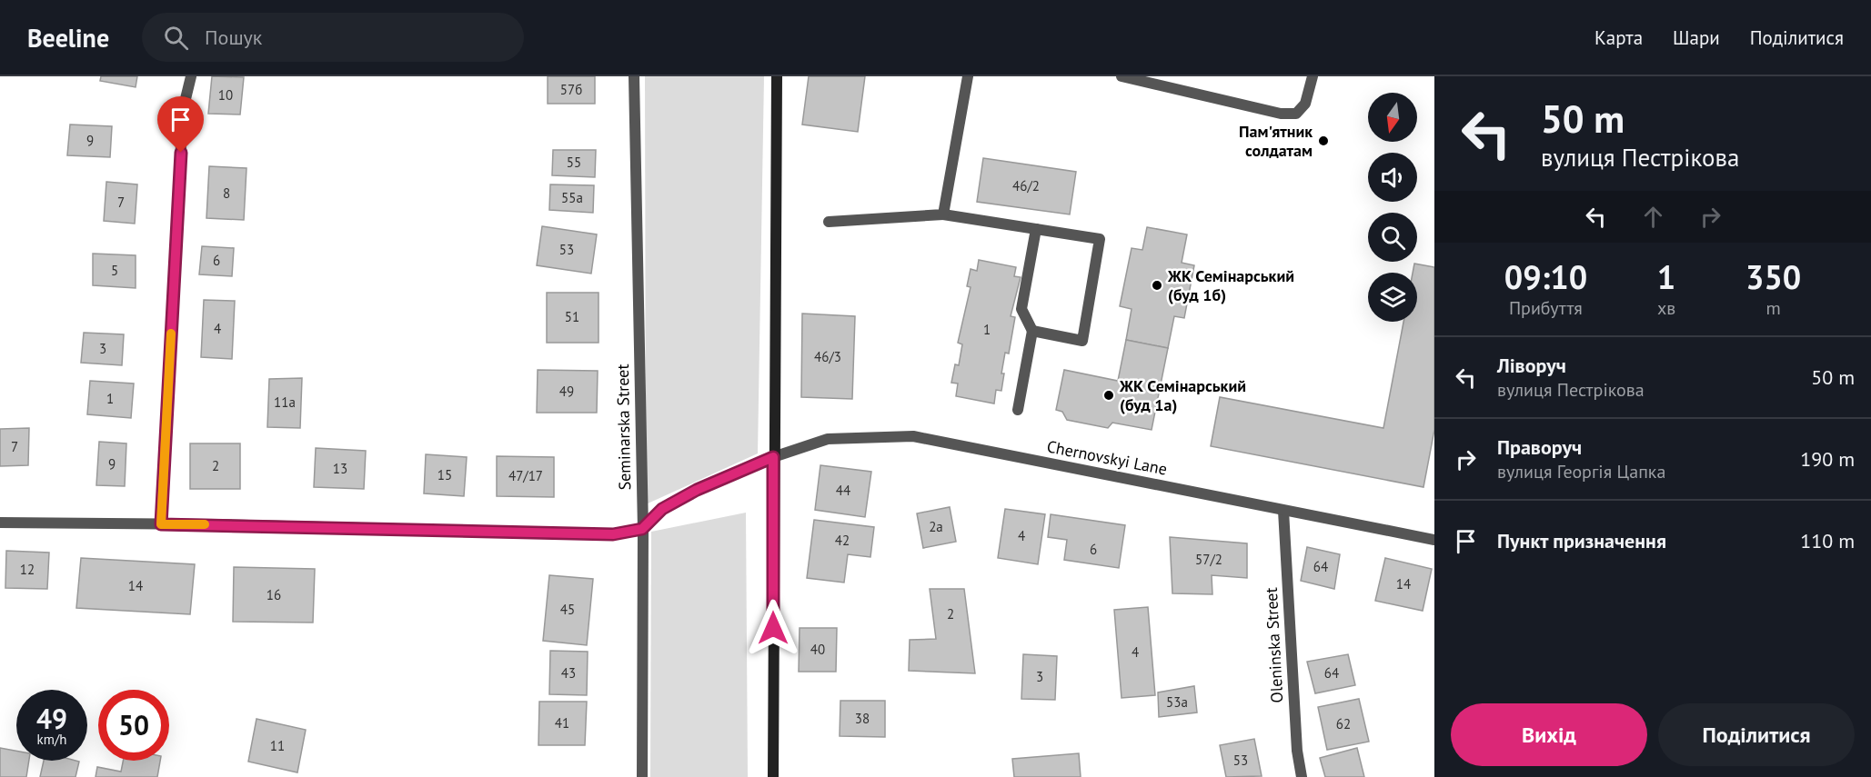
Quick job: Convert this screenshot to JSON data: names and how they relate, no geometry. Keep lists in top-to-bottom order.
{
  "streets": {
    "street": ["Seminarska Street", "Chernovskyi Lane", "Oleninska Street"]
  },
  "crossings": [
    ["Seminarska Street", "Chernovskyi Lane"],
    ["Chernovskyi Lane", "Oleninska Street"]
  ],
  "places": ["Пам'ятник солдатам", "ЖК Семінарський (буд 1б)", "ЖК Семінарський (буд 1а)"],
  "house_numbers": [
    "57б",
    "10",
    "9",
    "55",
    "46/2",
    "8",
    "55а",
    "7",
    "53",
    "6",
    "5",
    "51",
    "4",
    "1",
    "3",
    "46/3",
    "49",
    "1",
    "11а",
    "7",
    "9",
    "2",
    "13",
    "15",
    "47/17",
    "44",
    "2а",
    "4",
    "42",
    "6",
    "57/2",
    "64",
    "12",
    "14",
    "14",
    "16",
    "45",
    "2",
    "40",
    "4",
    "43",
    "64",
    "3",
    "53а",
    "38",
    "41",
    "62",
    "11",
    "53"
  ],
  "north": "bottom",
  "page": {
    "header": "Beeline",
    "search": "Пошук",
    "nav": ["Карта", "Шари", "Поділитися"],
    "turn": ["50 m", "вулиця Пестрікова"],
    "eta": [
      "09:10",
      "Прибуття",
      "1",
      "хв",
      "350",
      "m"
    ],
    "list": [
      {
        "name": "Ліворуч",
        "note": "вулиця Пестрікова",
        "value": "50 m"
      },
      {
        "name": "Праворуч",
        "note": "вулиця Георгія Цапка",
        "value": "190 m"
      },
      {
        "name": "Пункт призначення",
        "value": "110 m"
      }
    ],
    "speed": "49 km/h",
    "limit": "50",
    "buttons": ["Вихід", "Поділитися"]
  }
}
